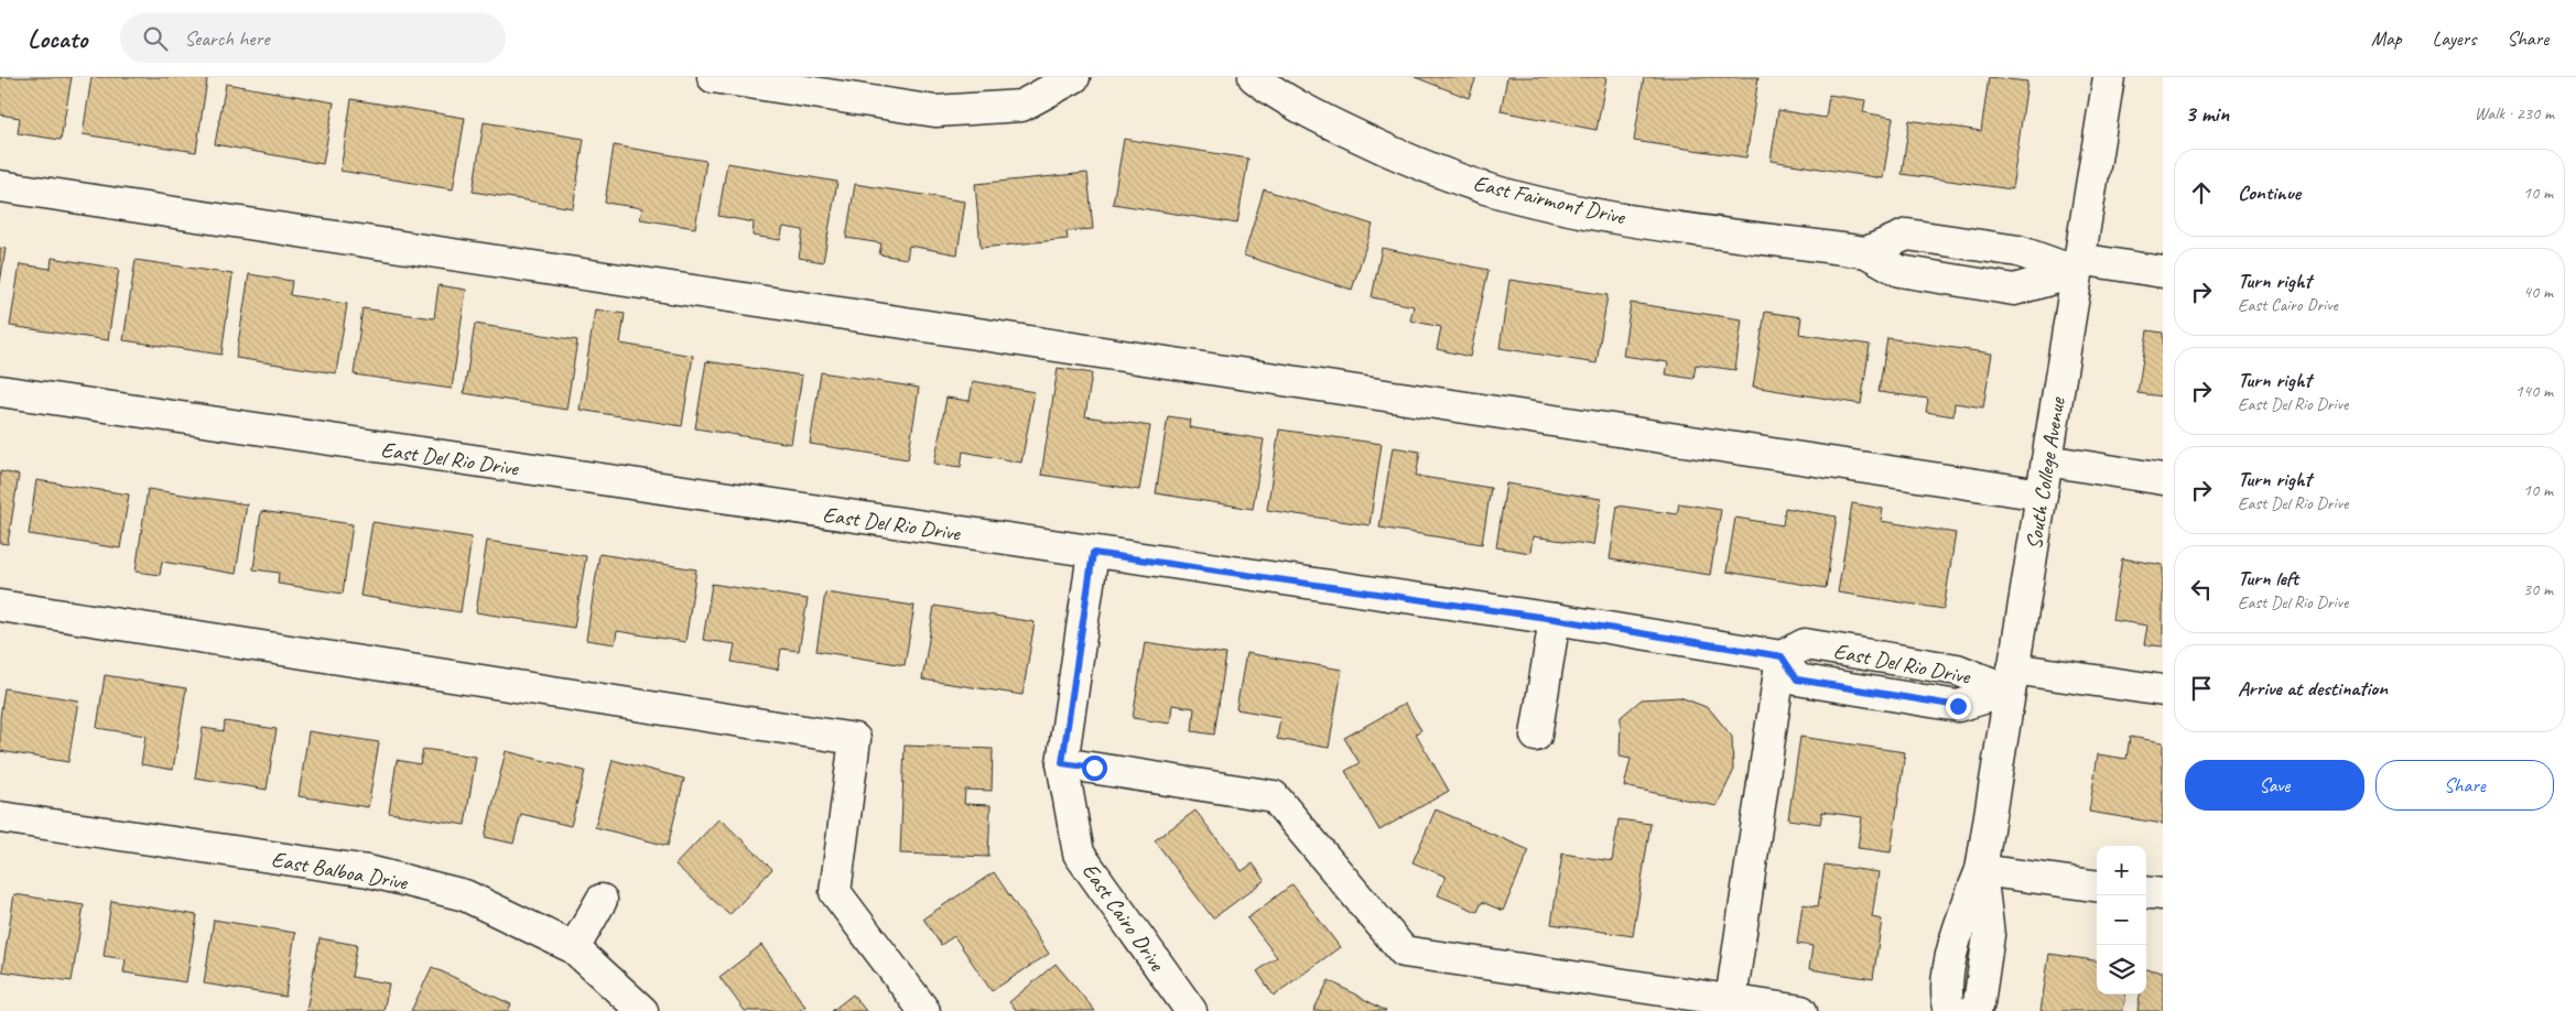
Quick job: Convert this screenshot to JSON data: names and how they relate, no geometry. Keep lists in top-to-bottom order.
{
  "streets": {
    "street": [
      "East Fairmont Drive",
      "East Del Rio Drive",
      "South College Avenue",
      "East Balboa Drive",
      "East Cairo Drive"
    ]
  },
  "crossings": [
    ["East Fairmont Drive", "South College Avenue"],
    ["East Del Rio Drive", "South College Avenue"],
    ["East Del Rio Drive", "East Cairo Drive"]
  ],
  "page": {
    "header": "Locato",
    "search": "Search here",
    "nav": ["Map", "Layers", "Share"],
    "heading": ["3 min", "Walk · 230 m"],
    "list": [
      ["Continue", "10 m"],
      ["Turn right", "East Cairo Drive", "40 m"],
      ["Turn right", "East Del Rio Drive", "140 m"],
      ["Turn right", "East Del Rio Drive", "10 m"],
      ["Turn left", "East Del Rio Drive", "30 m"],
      "Arrive at destination"
    ],
    "buttons": ["Save", "Share"],
    "map_buttons": ["+", "−"]
  }
}
